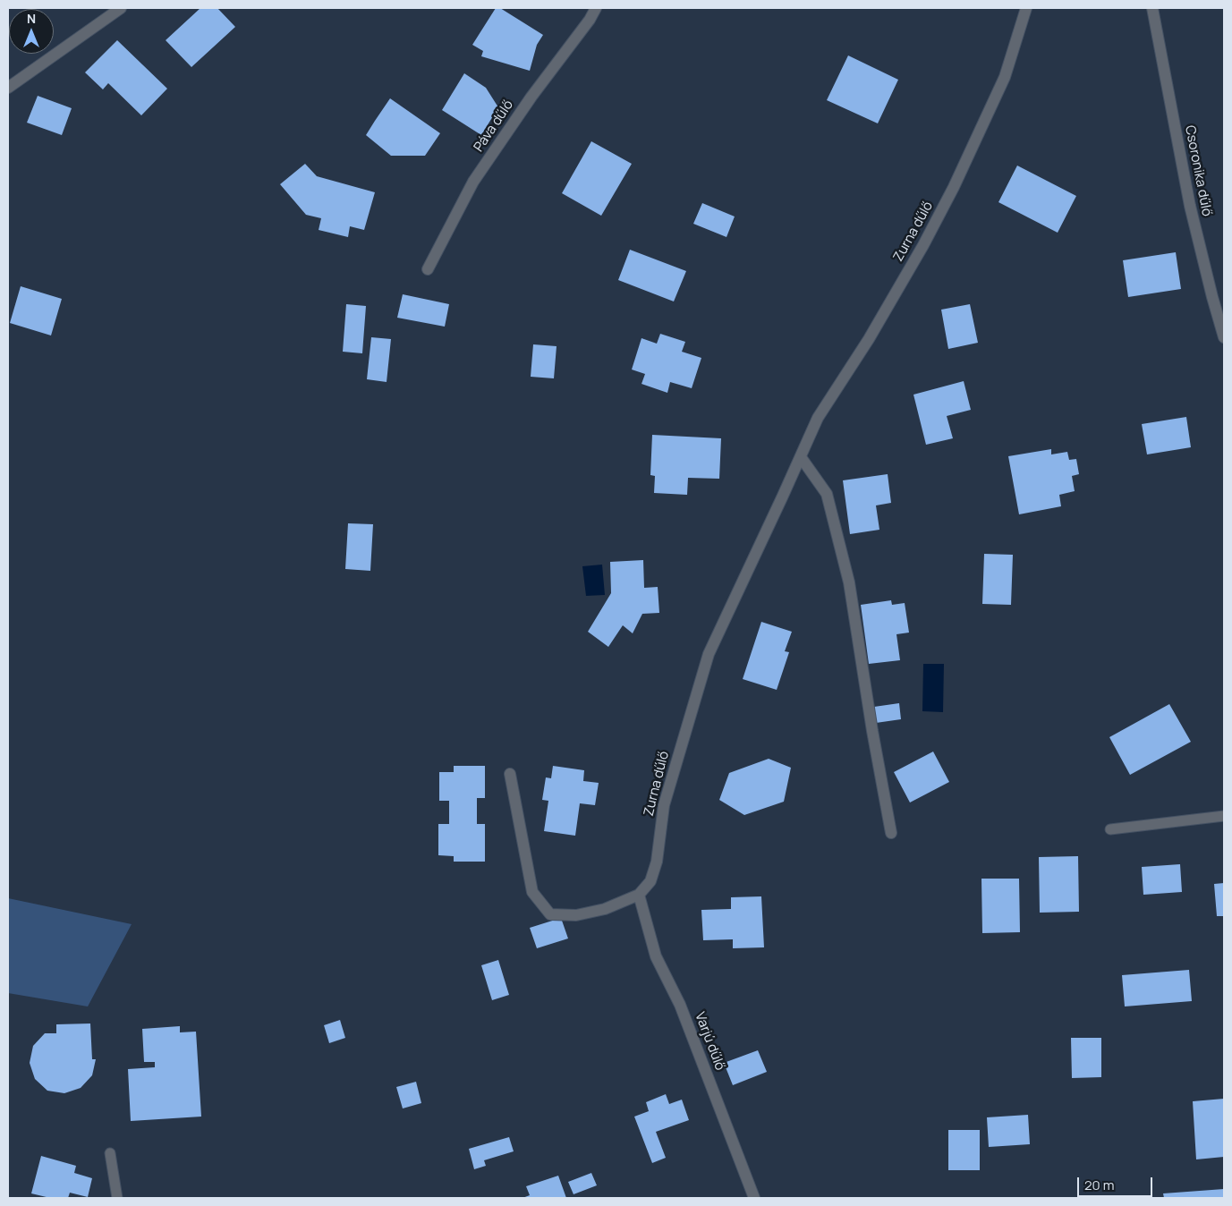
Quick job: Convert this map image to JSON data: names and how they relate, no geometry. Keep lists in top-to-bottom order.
{
  "streets": {
    "street": [
      "Páva dűlő",
      "Csoronika dűlő",
      "Zurna dűlő",
      "Varjú dűlő"
    ]
  },
  "crossings": [
    ["Zurna dűlő", "Varjú dűlő"]
  ],
  "scale_bar": "20 m",
  "north": "top"
}
